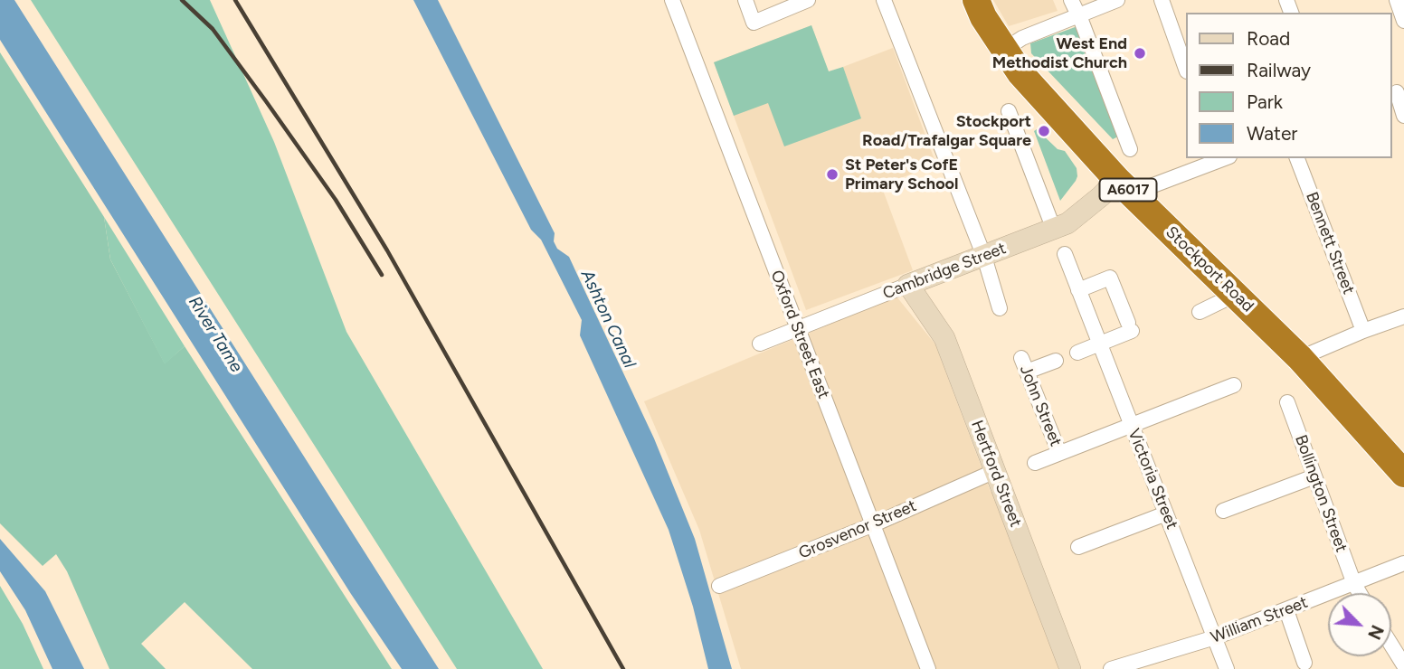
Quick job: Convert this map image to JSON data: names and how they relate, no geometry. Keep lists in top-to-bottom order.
{
  "streets": {
    "highway": ["A6017", "Stockport Road"],
    "street": [
      "Bennett Street",
      "Cambridge Street",
      "Oxford Street East",
      "John Street",
      "Hertford Street",
      "Victoria Street",
      "Bollington Street",
      "Grosvenor Street",
      "William Street"
    ]
  },
  "crossings": [
    ["Stockport Road", "Cambridge Street"],
    ["Cambridge Street", "Oxford Street East"],
    ["Cambridge Street", "Hertford Street"],
    ["Oxford Street East", "Grosvenor Street"],
    ["Hertford Street", "Grosvenor Street"],
    ["Victoria Street", "William Street"],
    ["Bollington Street", "William Street"]
  ],
  "water": ["Ashton Canal", "River Tame"],
  "places": ["West End Methodist Church", "Stockport Road/Trafalgar Square", "St Peter's CofE Primary School"],
  "legend": [
    "Road",
    "Railway",
    "Park",
    "Water"
  ],
  "north": "bottom right"
}
